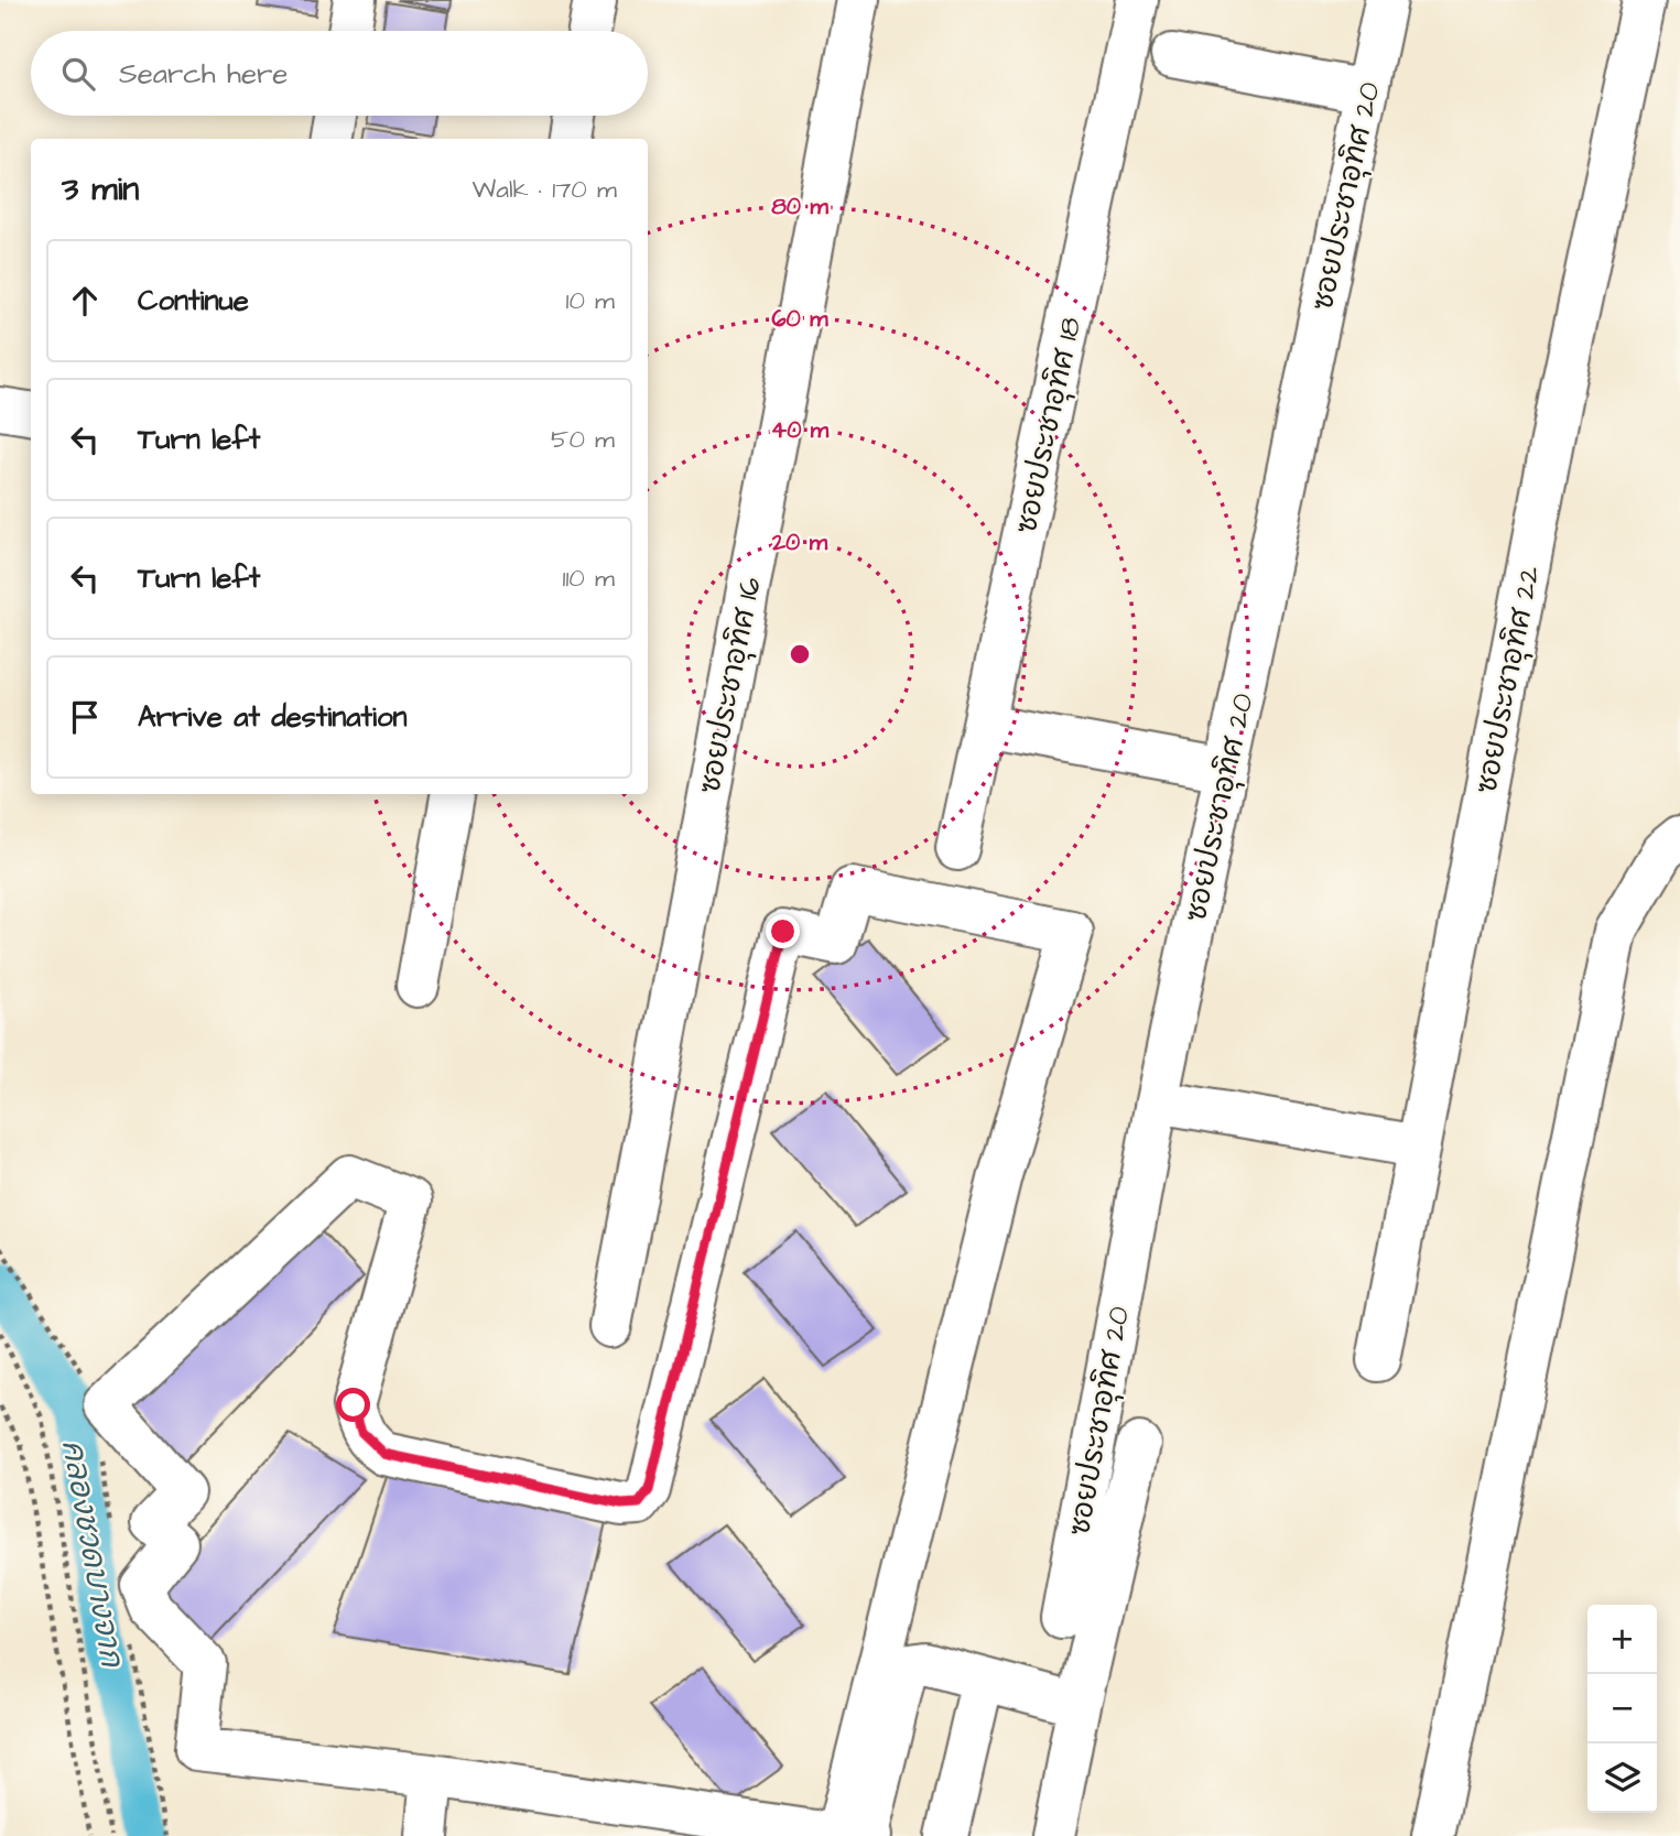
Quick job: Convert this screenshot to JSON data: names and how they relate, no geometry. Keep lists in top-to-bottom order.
{
  "streets": {
    "street": [
      "ซอยประชาอุทิศ 20",
      "ซอยประชาอุทิศ 18",
      "ซอยประชาอุทิศ 22",
      "ซอยประชาอุทิศ 16"
    ]
  },
  "water": ["คลองชวดบางจาก"],
  "page": {
    "search": "Search here",
    "heading": ["3 min", "Walk · 170 m"],
    "list": [
      ["Continue", "10 m"],
      ["Turn left", "50 m"],
      ["Turn left", "110 m"],
      "Arrive at destination"
    ],
    "map_buttons": ["+", "−"]
  },
  "rings": [
    "80 m",
    "60 m",
    "40 m",
    "20 m"
  ]
}
